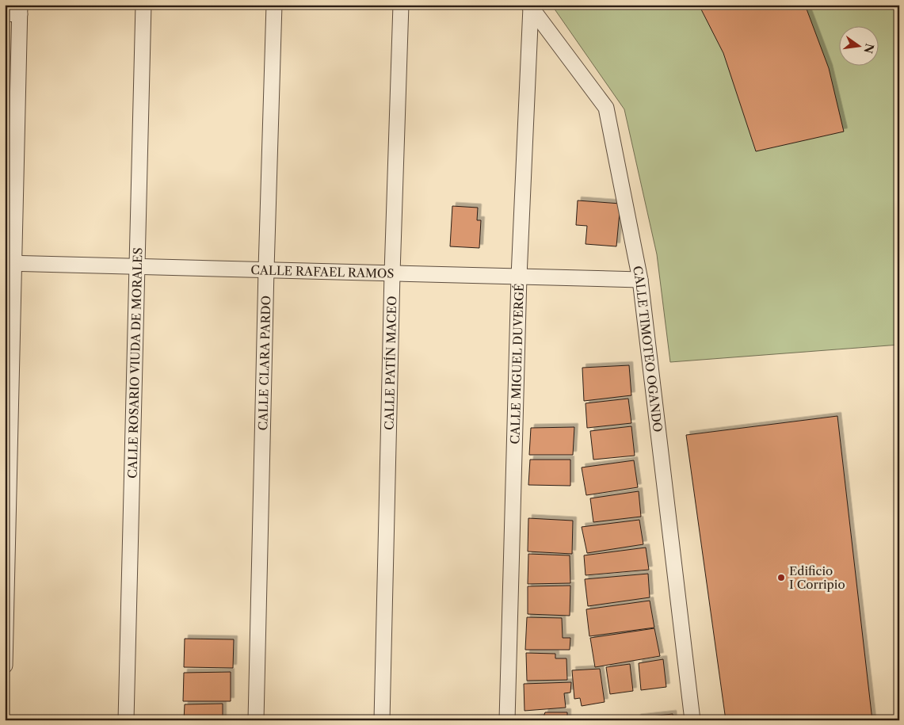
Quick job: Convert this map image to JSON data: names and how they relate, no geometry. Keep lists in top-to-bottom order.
{
  "streets": {
    "street": [
      "CALLE RAFAEL RAMOS",
      "CALLE TIMOTEO OGANDO",
      "CALLE CLARA PARDO",
      "CALLE PATÍN MACEO",
      "CALLE ROSARIO VIUDA DE MORALES",
      "CALLE MIGUEL DUVERGÉ"
    ]
  },
  "crossings": [
    ["CALLE RAFAEL RAMOS", "CALLE TIMOTEO OGANDO"],
    ["CALLE RAFAEL RAMOS", "CALLE CLARA PARDO"],
    ["CALLE RAFAEL RAMOS", "CALLE PATÍN MACEO"],
    ["CALLE RAFAEL RAMOS", "CALLE ROSARIO VIUDA DE MORALES"],
    ["CALLE RAFAEL RAMOS", "CALLE MIGUEL DUVERGÉ"],
    ["CALLE TIMOTEO OGANDO", "CALLE MIGUEL DUVERGÉ"]
  ],
  "places": ["Edificio I Corripio"],
  "north": "right"
}
